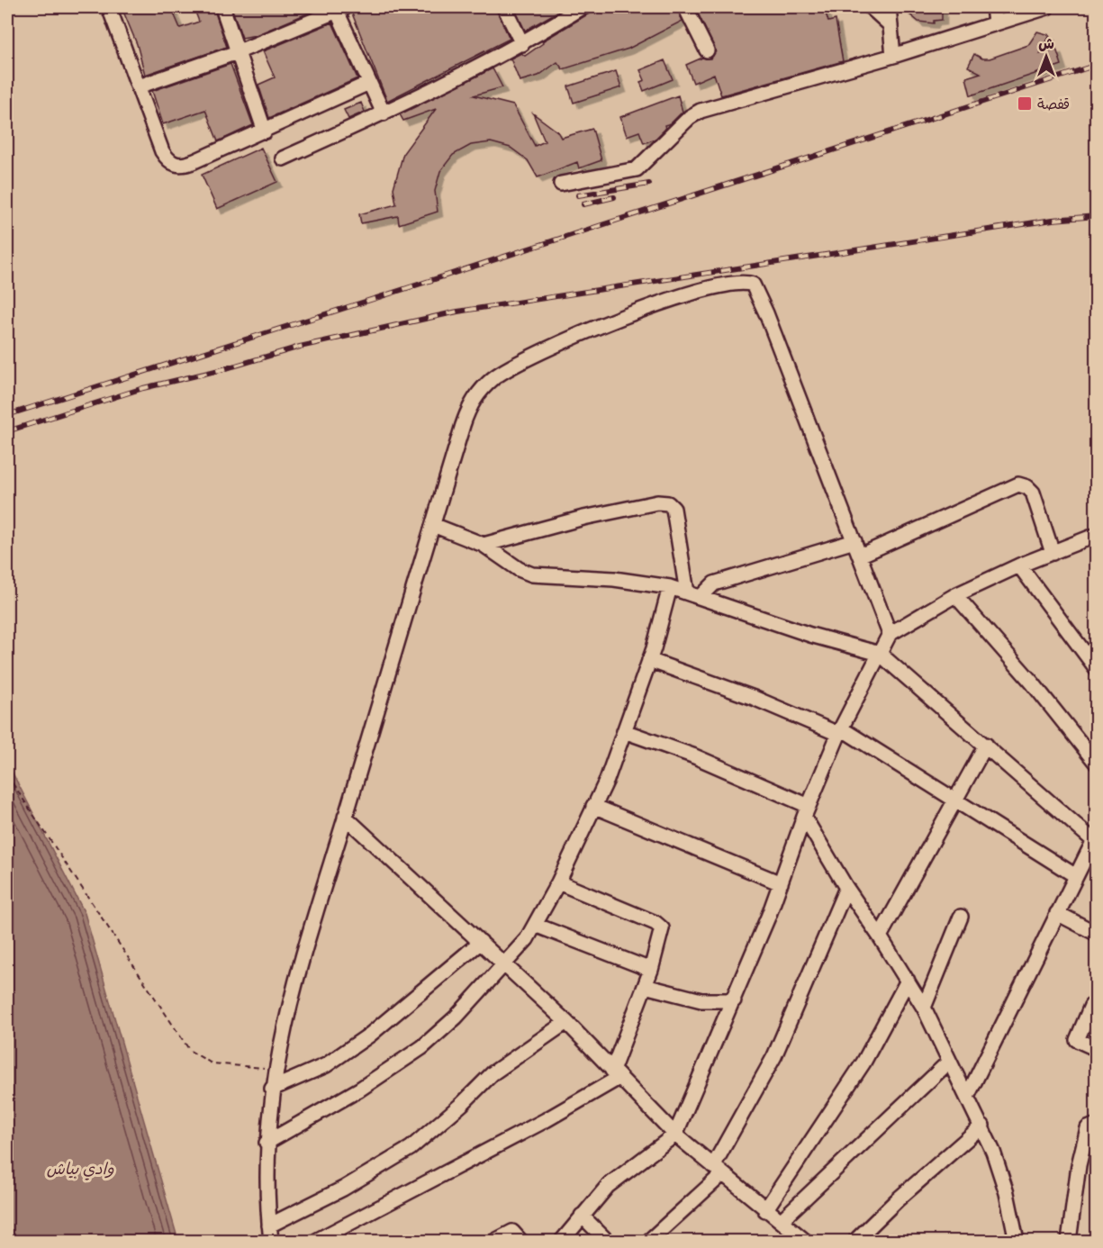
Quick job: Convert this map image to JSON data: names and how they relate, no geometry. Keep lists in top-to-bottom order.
{
  "water": ["وادي بياش"],
  "places": {
    "transit": ["قفصة"]
  },
  "north": "top"
}
